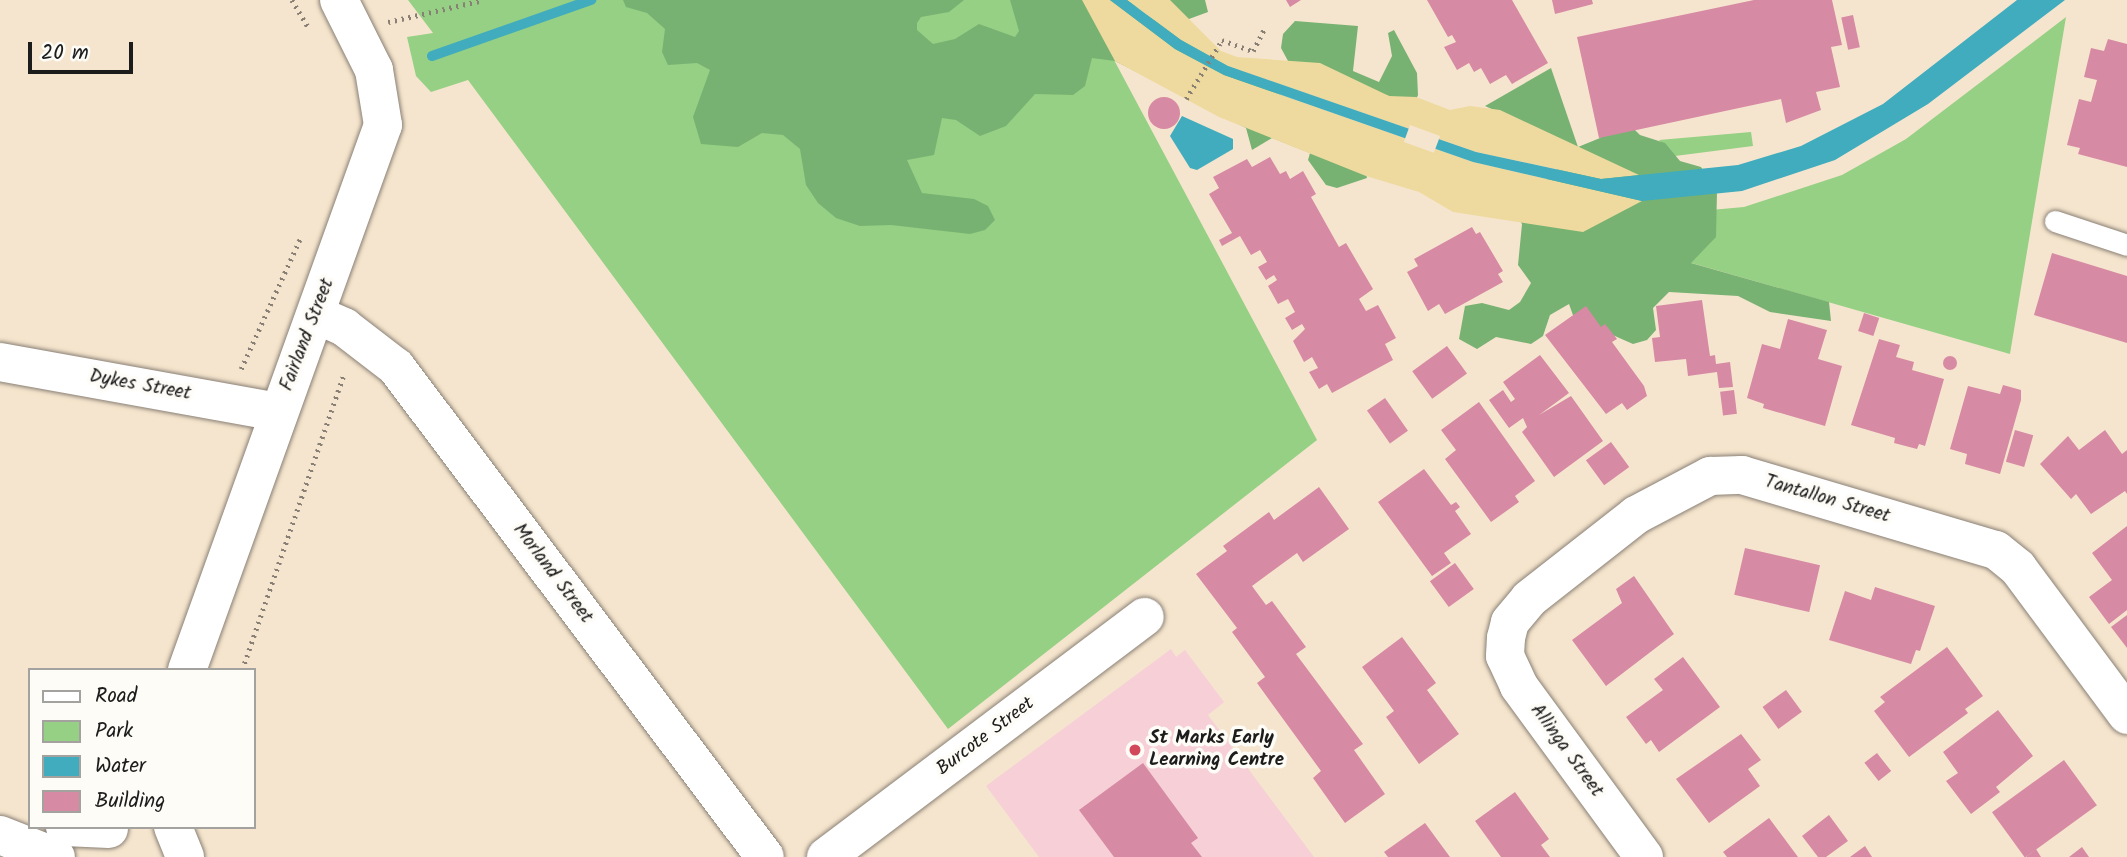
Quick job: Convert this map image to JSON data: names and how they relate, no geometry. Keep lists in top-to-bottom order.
{
  "streets": {
    "street": [
      "Fairland Street",
      "Dykes Street",
      "Tantallon Street",
      "Morland Street",
      "Burcote Street",
      "Allinga Street"
    ]
  },
  "crossings": [
    ["Fairland Street", "Dykes Street"],
    ["Fairland Street", "Morland Street"],
    ["Tantallon Street", "Allinga Street"]
  ],
  "places": ["St Marks Early Learning Centre"],
  "legend": [
    "Road",
    "Park",
    "Water",
    "Building"
  ],
  "scale_bar": "20 m"
}
